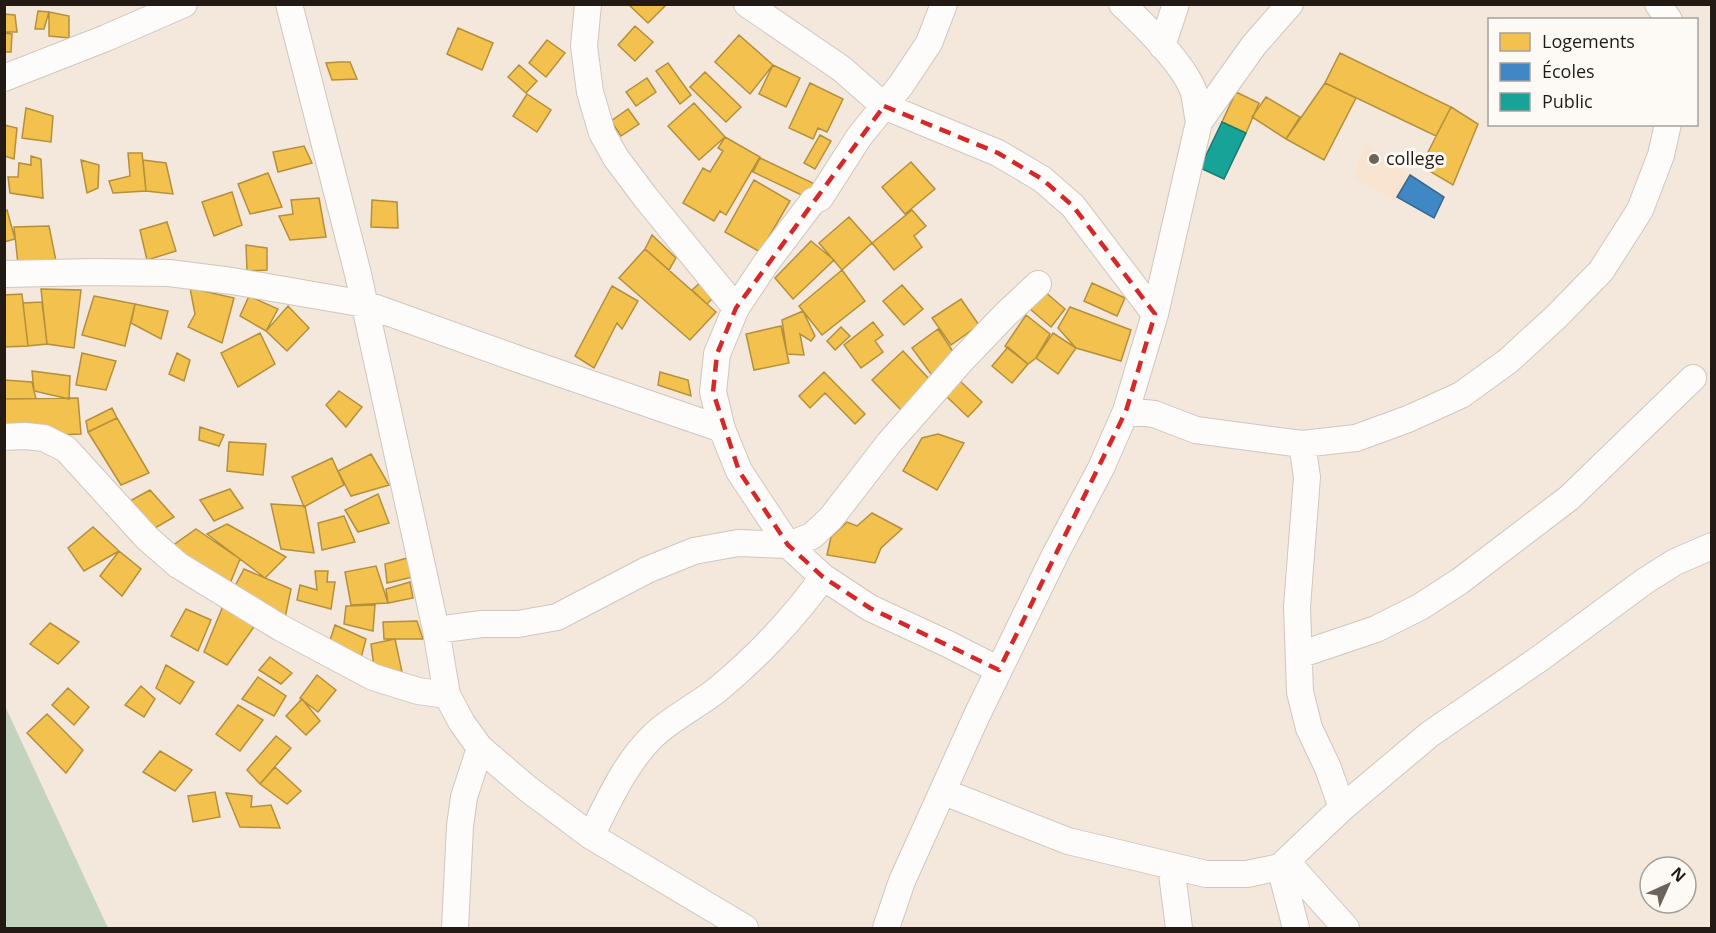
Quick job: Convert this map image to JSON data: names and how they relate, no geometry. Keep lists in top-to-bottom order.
{
  "places": ["college"],
  "legend": ["Logements", "Écoles", "Public"],
  "north": "top right"
}
